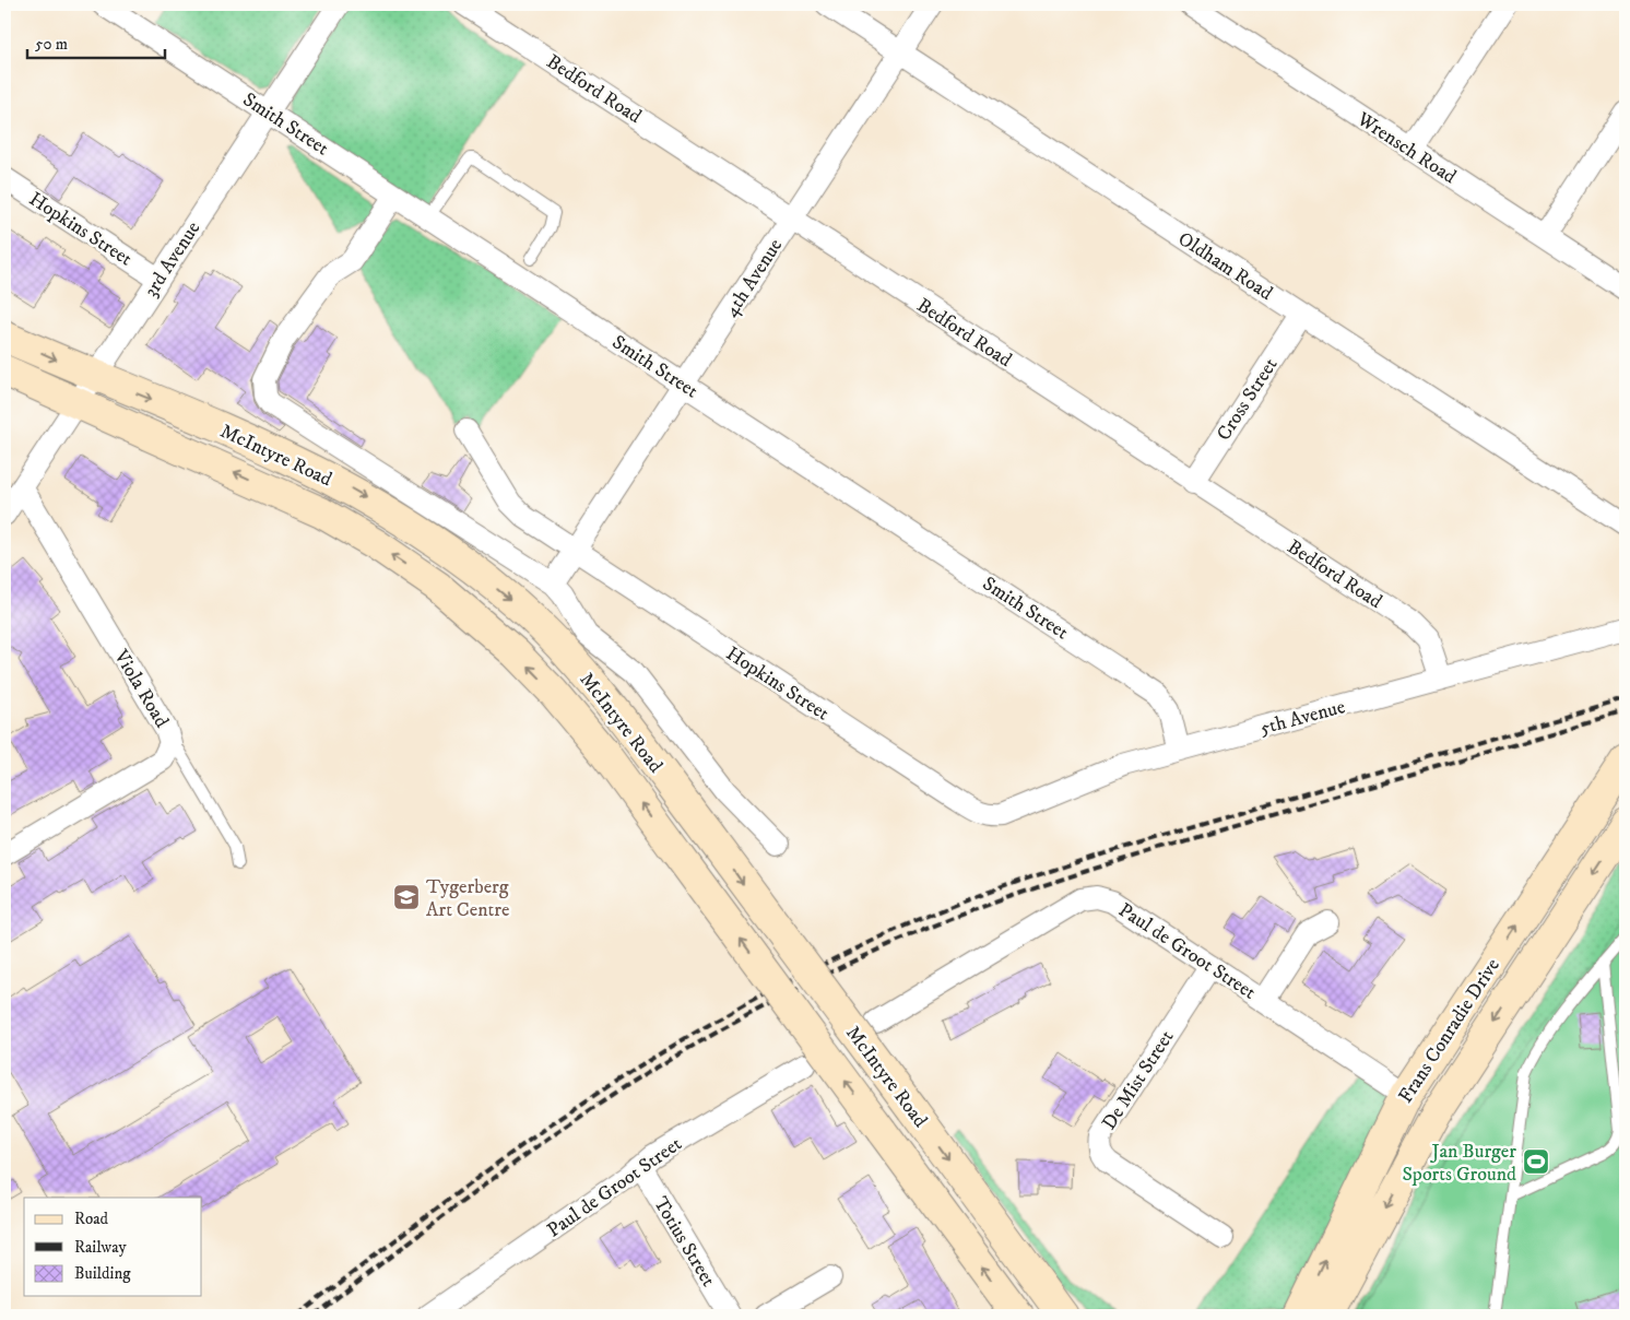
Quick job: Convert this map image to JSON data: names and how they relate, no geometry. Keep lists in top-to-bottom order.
{
  "streets": {
    "main road": ["McIntyre Road", "Frans Conradie Drive"],
    "street": [
      "Bedford Road",
      "Smith Street",
      "Wrensch Road",
      "Hopkins Street",
      "3rd Avenue",
      "Oldham Road",
      "4th Avenue",
      "Cross Street",
      "Viola Road",
      "5th Avenue",
      "Paul de Groot Street",
      "De Mist Street",
      "Totius Street"
    ]
  },
  "crossings": [
    ["Bedford Road", "4th Avenue"],
    ["Bedford Road", "Cross Street"],
    ["Bedford Road", "5th Avenue"],
    ["Smith Street", "3rd Avenue"],
    ["Smith Street", "4th Avenue"],
    ["Smith Street", "5th Avenue"],
    ["Hopkins Street", "3rd Avenue"],
    ["Hopkins Street", "4th Avenue"],
    ["Hopkins Street", "5th Avenue"],
    ["3rd Avenue", "McIntyre Road"],
    ["3rd Avenue", "Viola Road"],
    ["Oldham Road", "4th Avenue"],
    ["Oldham Road", "Cross Street"],
    ["Paul de Groot Street", "Frans Conradie Drive"],
    ["Paul de Groot Street", "De Mist Street"],
    ["Paul de Groot Street", "Totius Street"]
  ],
  "places": {
    "school or university": ["Tygerberg Art Centre"],
    "sports": ["Jan Burger Sports Ground"]
  },
  "legend": ["Road", "Railway", "Building"],
  "scale_bar": "50 m"
}
